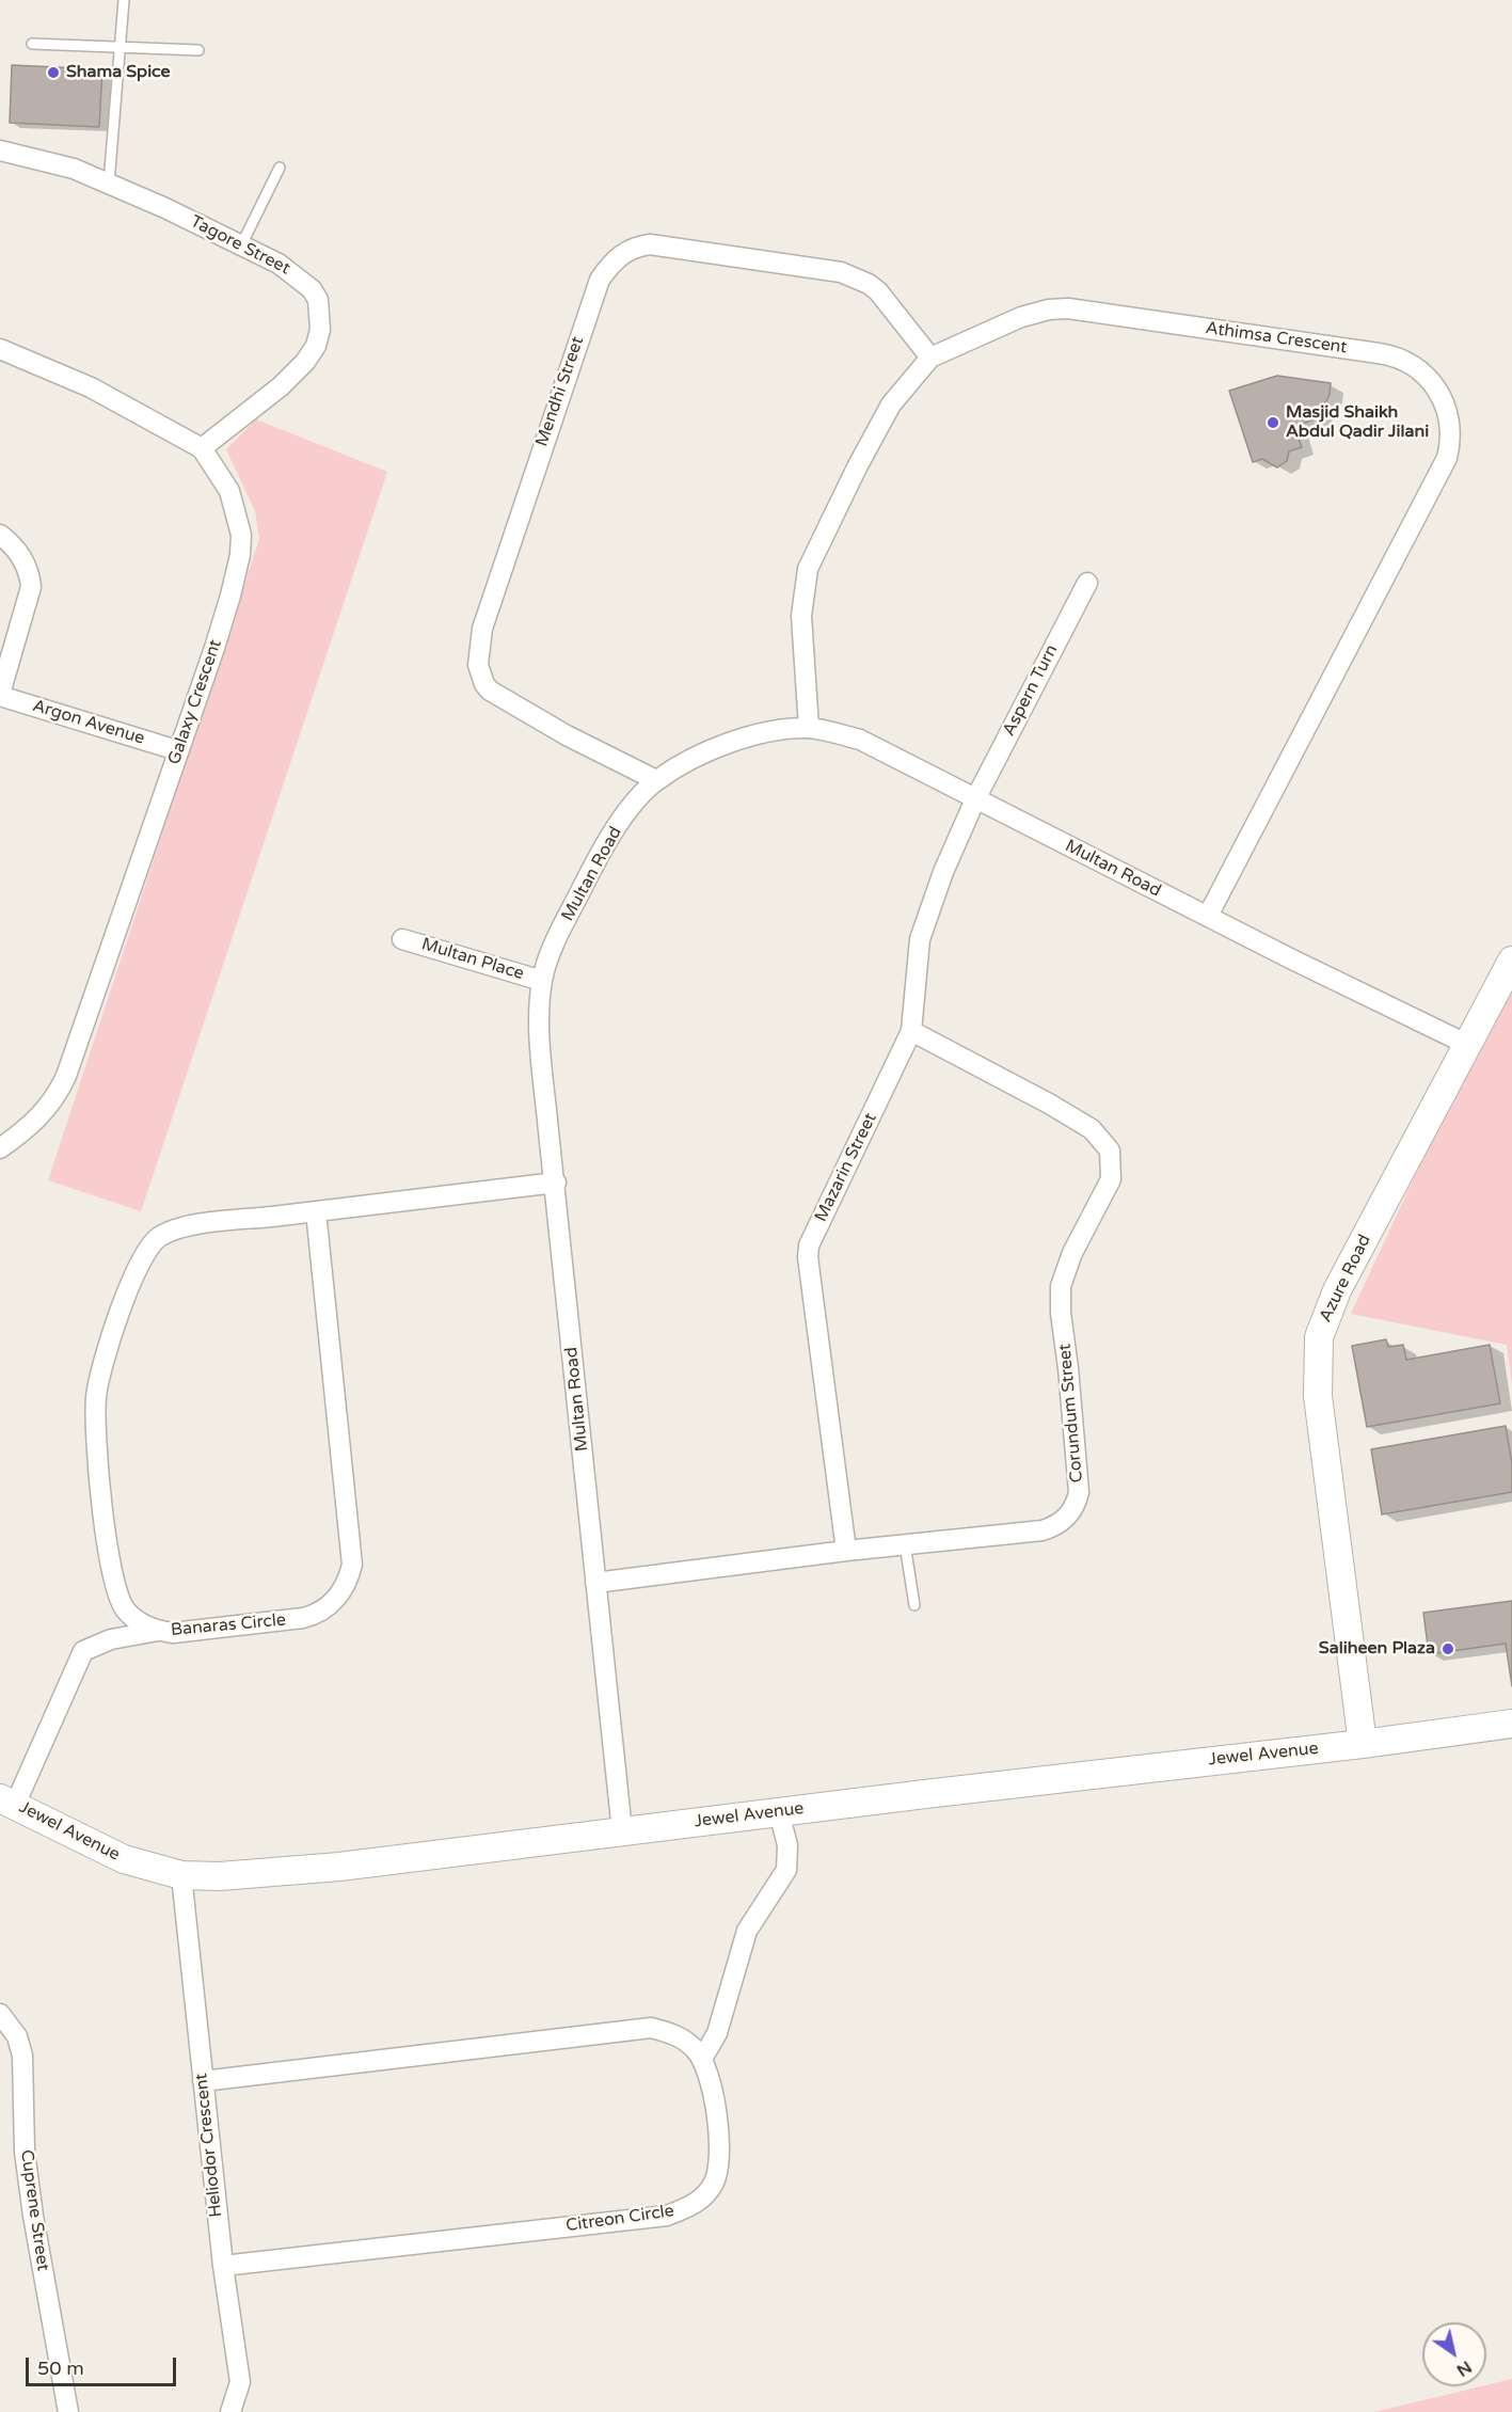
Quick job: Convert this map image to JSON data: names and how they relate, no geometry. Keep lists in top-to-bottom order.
{
  "streets": {
    "street": [
      "Tagore Street",
      "Athimsa Crescent",
      "Mendhi Street",
      "Aspern Turn",
      "Galaxy Crescent",
      "Argon Avenue",
      "Multan Road",
      "Multan Place",
      "Mazarin Street",
      "Azure Road",
      "Corundum Street",
      "Banaras Circle",
      "Jewel Avenue",
      "Heliodor Crescent",
      "Cuprene Street",
      "Citreon Circle"
    ]
  },
  "crossings": [
    ["Tagore Street", "Galaxy Crescent"],
    ["Athimsa Crescent", "Mendhi Street"],
    ["Athimsa Crescent", "Multan Road"],
    ["Mendhi Street", "Multan Road"],
    ["Aspern Turn", "Multan Road"],
    ["Aspern Turn", "Mazarin Street"],
    ["Galaxy Crescent", "Argon Avenue"],
    ["Multan Road", "Multan Place"],
    ["Multan Road", "Mazarin Street"],
    ["Multan Road", "Azure Road"],
    ["Multan Road", "Corundum Street"],
    ["Multan Road", "Banaras Circle"],
    ["Multan Road", "Jewel Avenue"],
    ["Mazarin Street", "Corundum Street"],
    ["Azure Road", "Jewel Avenue"],
    ["Jewel Avenue", "Heliodor Crescent"],
    ["Heliodor Crescent", "Citreon Circle"]
  ],
  "places": ["Shama Spice", "Masjid Shaikh Abdul Qadir Jilani", "Saliheen Plaza"],
  "scale_bar": "50 m",
  "north": "bottom right"
}
